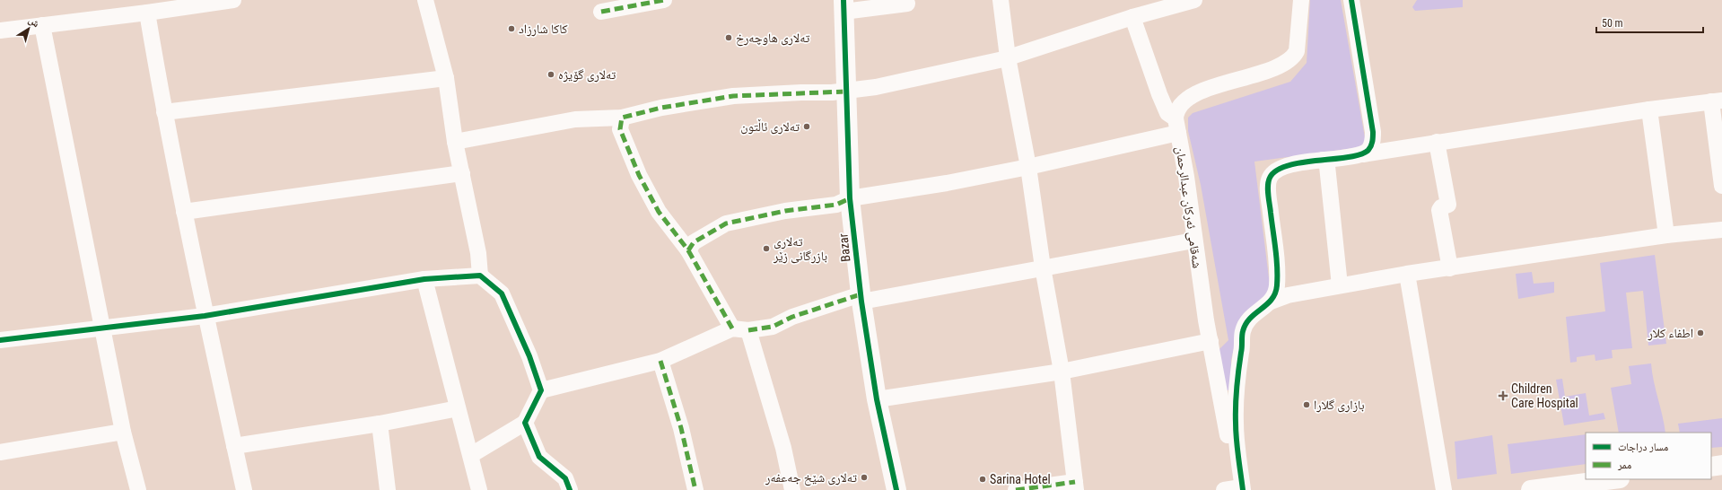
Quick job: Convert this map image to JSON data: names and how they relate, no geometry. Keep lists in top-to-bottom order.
{
  "streets": {
    "main road": ["Bazar"],
    "street": ["شەقامی ئەرکان عبدالرحمان"]
  },
  "places": {
    "other": [
      "كاكا شارزاد",
      "تەلاری هاوچەرخ",
      "تەلاری گۆیژە",
      "تەلاری ئاڵتون",
      "تەلاری بازرگانی زێر",
      "اطفاء كلار",
      "بازاری گلارا",
      "تەلاری شێخ جەعفەر",
      "Sarina Hotel"
    ],
    "health": ["Children Care Hospital"]
  },
  "legend": ["مسار دراجات", "ممر"],
  "scale_bar": "50 m",
  "north": "top right"
}
